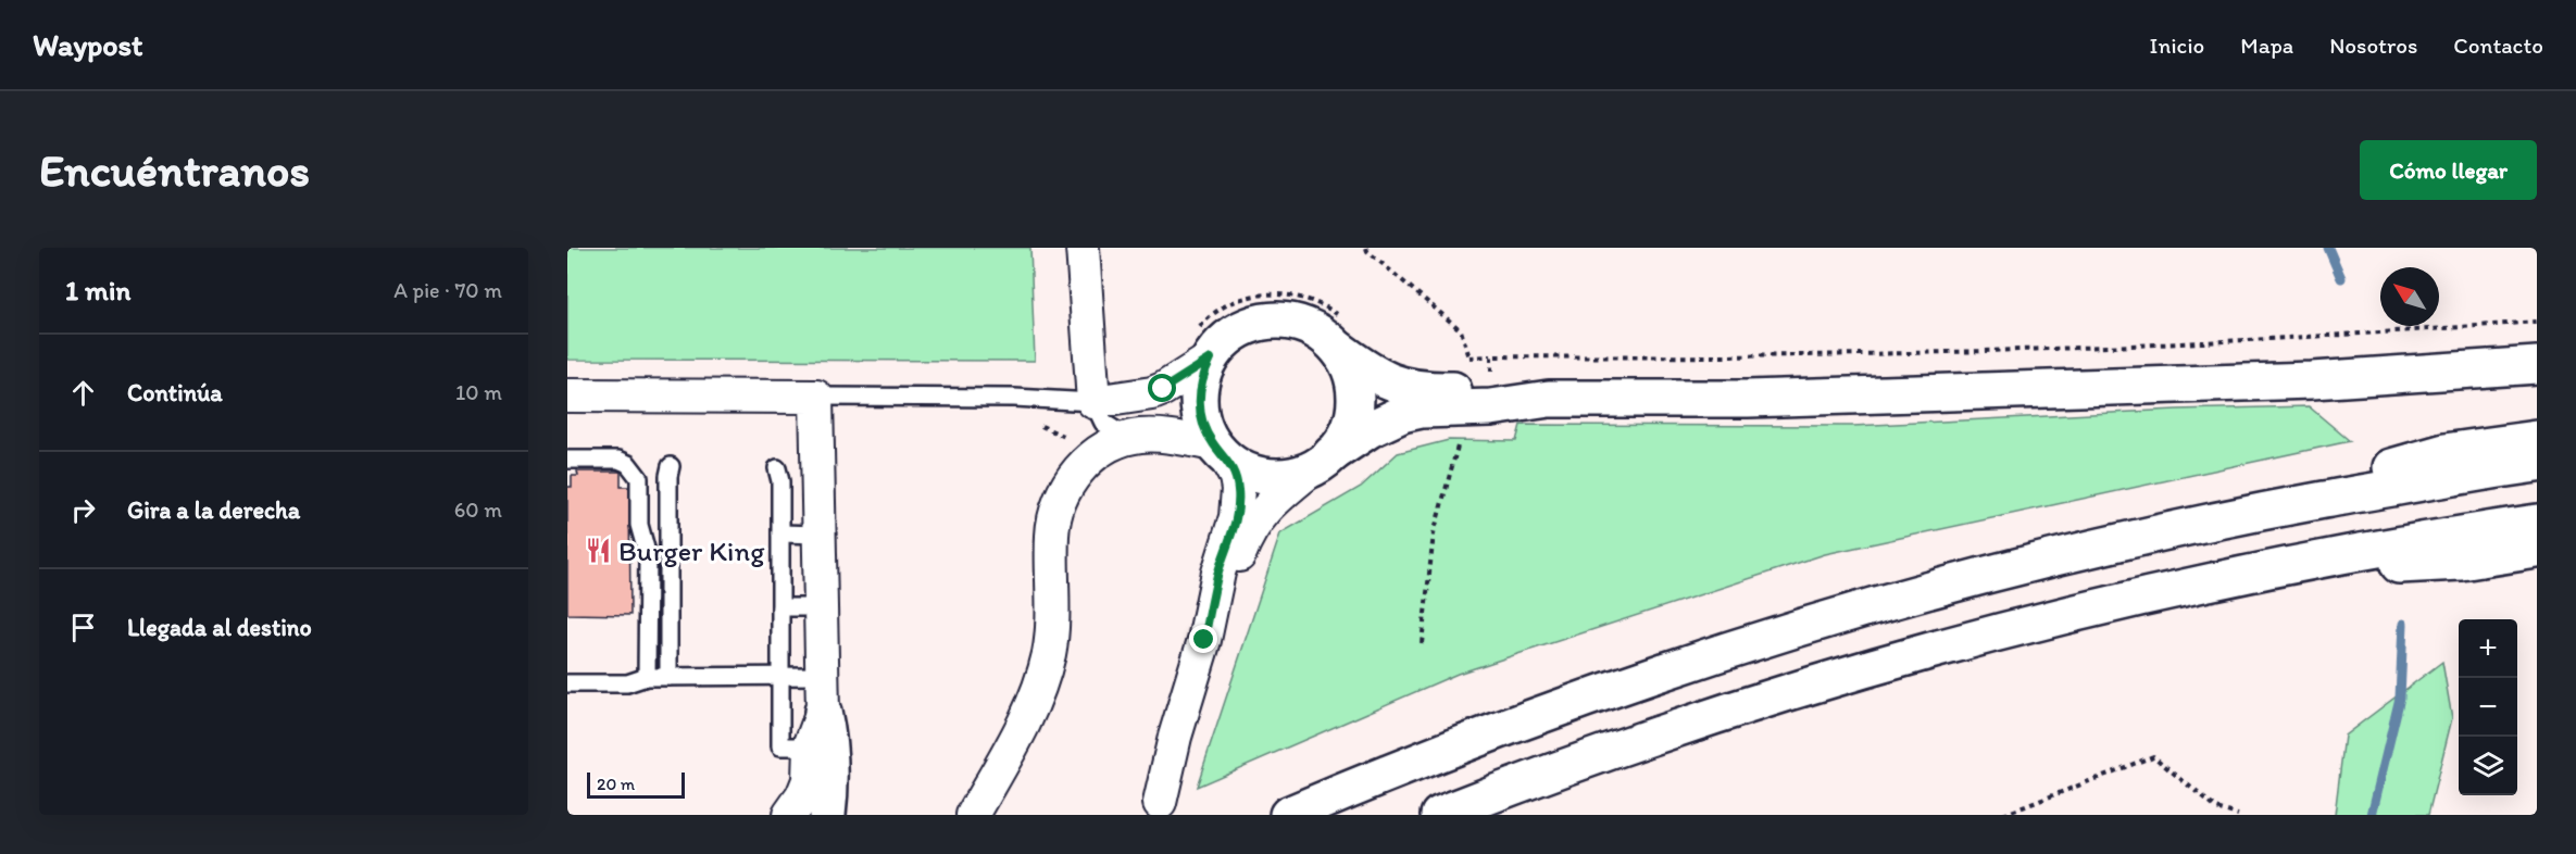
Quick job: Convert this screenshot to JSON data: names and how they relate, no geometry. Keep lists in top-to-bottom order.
{
  "places": {
    "restaurant": ["Burger King"]
  },
  "scale_bar": "20 m",
  "north": "top left",
  "page": {
    "header": "Waypost",
    "nav": [
      "Inicio",
      "Mapa",
      "Nosotros",
      "Contacto"
    ],
    "buttons": "Cómo llegar",
    "title": "Encuéntranos",
    "heading": ["1 min", "A pie · 70 m"],
    "list": [
      ["Continúa", "10 m"],
      ["Gira a la derecha", "60 m"],
      "Llegada al destino"
    ],
    "map_buttons": ["+", "−"],
    "scale": "20 m"
  }
}
